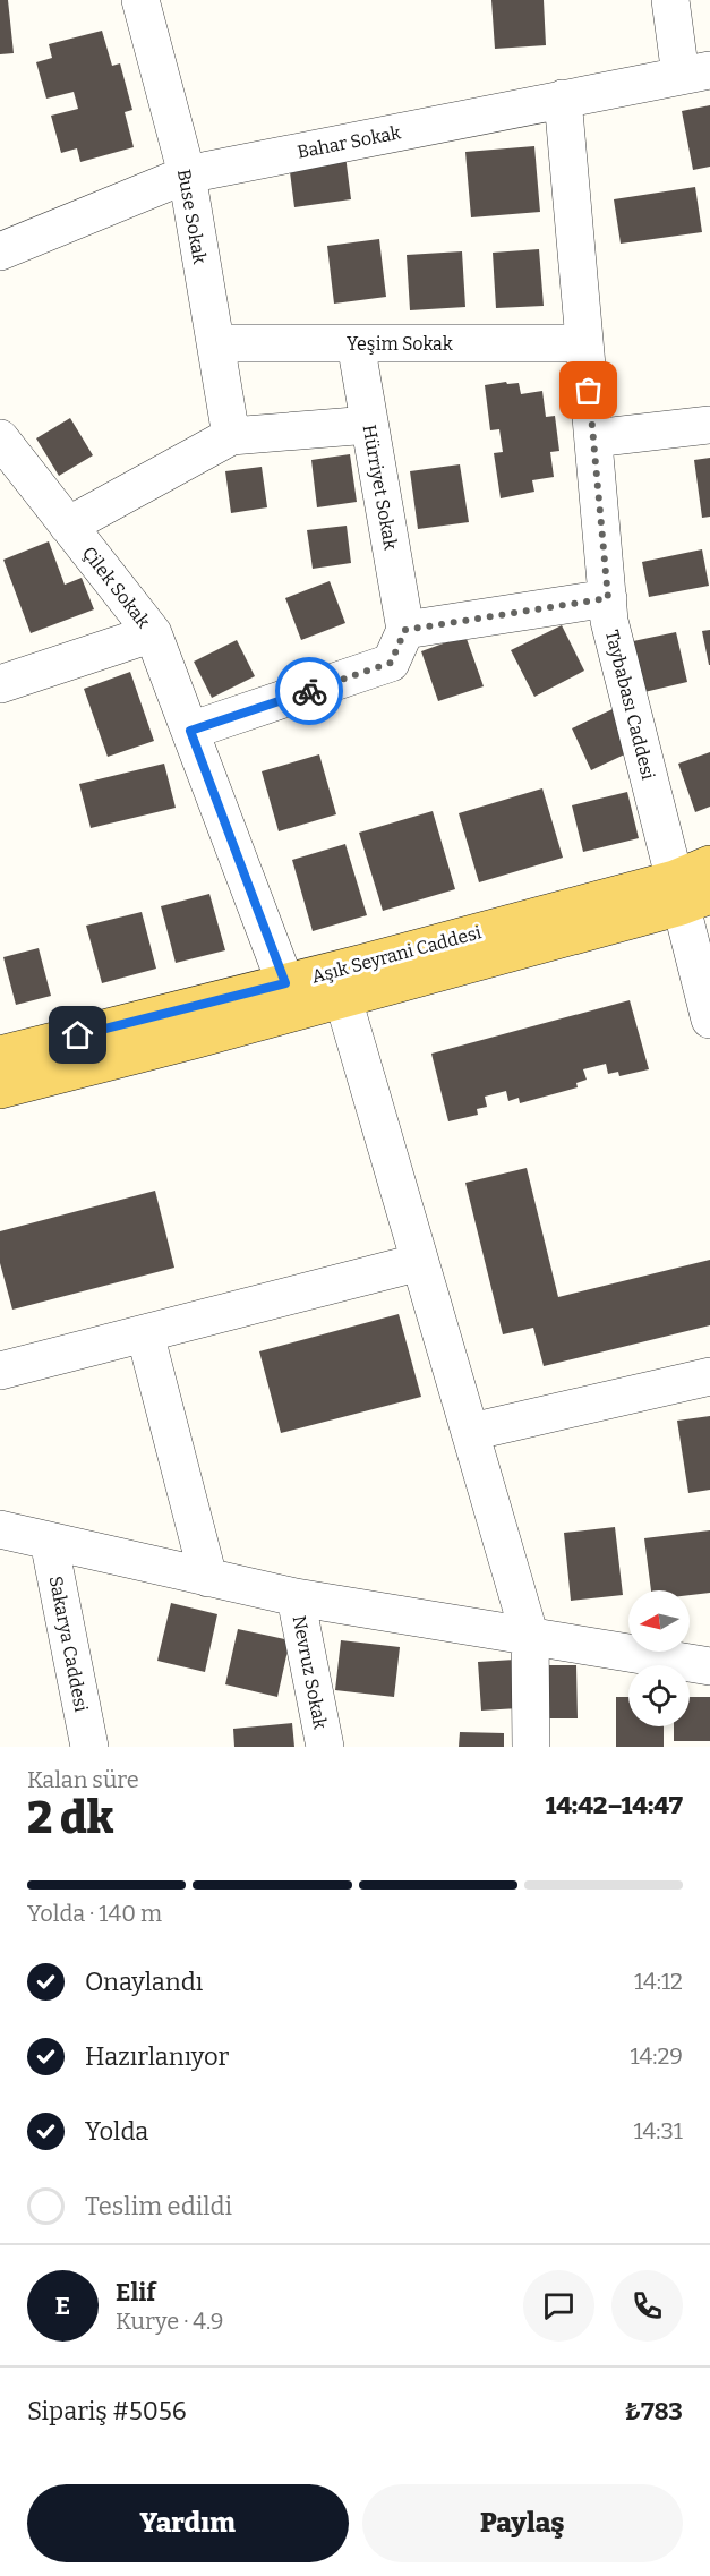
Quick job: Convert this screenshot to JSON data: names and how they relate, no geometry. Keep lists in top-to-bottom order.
{
  "streets": {
    "main road": ["Aşık Seyrani Caddesi"],
    "street": [
      "Bahar Sokak",
      "Buse Sokak",
      "Yeşim Sokak",
      "Hürriyet Sokak",
      "Çilek Sokak",
      "Taybabası Caddesi",
      "Sakarya Caddesi",
      "Nevruz Sokak"
    ]
  },
  "crossings": [
    ["Bahar Sokak", "Buse Sokak"],
    ["Bahar Sokak", "Taybabası Caddesi"],
    ["Buse Sokak", "Yeşim Sokak"],
    ["Yeşim Sokak", "Hürriyet Sokak"],
    ["Yeşim Sokak", "Taybabası Caddesi"],
    ["Çilek Sokak", "Aşık Seyrani Caddesi"],
    ["Taybabası Caddesi", "Aşık Seyrani Caddesi"]
  ],
  "north": "left",
  "page": {
    "heading": ["2 dk", "Kalan süre", "14:42–14:47"],
    "panel": [
      "Elif",
      "Kurye · 4.9",
      "Sipariş #5056",
      "₺783"
    ],
    "bar": "Yolda · 140 m",
    "list": [
      ["Onaylandı", "14:12"],
      ["Hazırlanıyor", "14:29"],
      ["Yolda", "14:31"],
      "Teslim edildi"
    ],
    "round": "E",
    "buttons": ["Yardım", "Paylaş"]
  }
}
